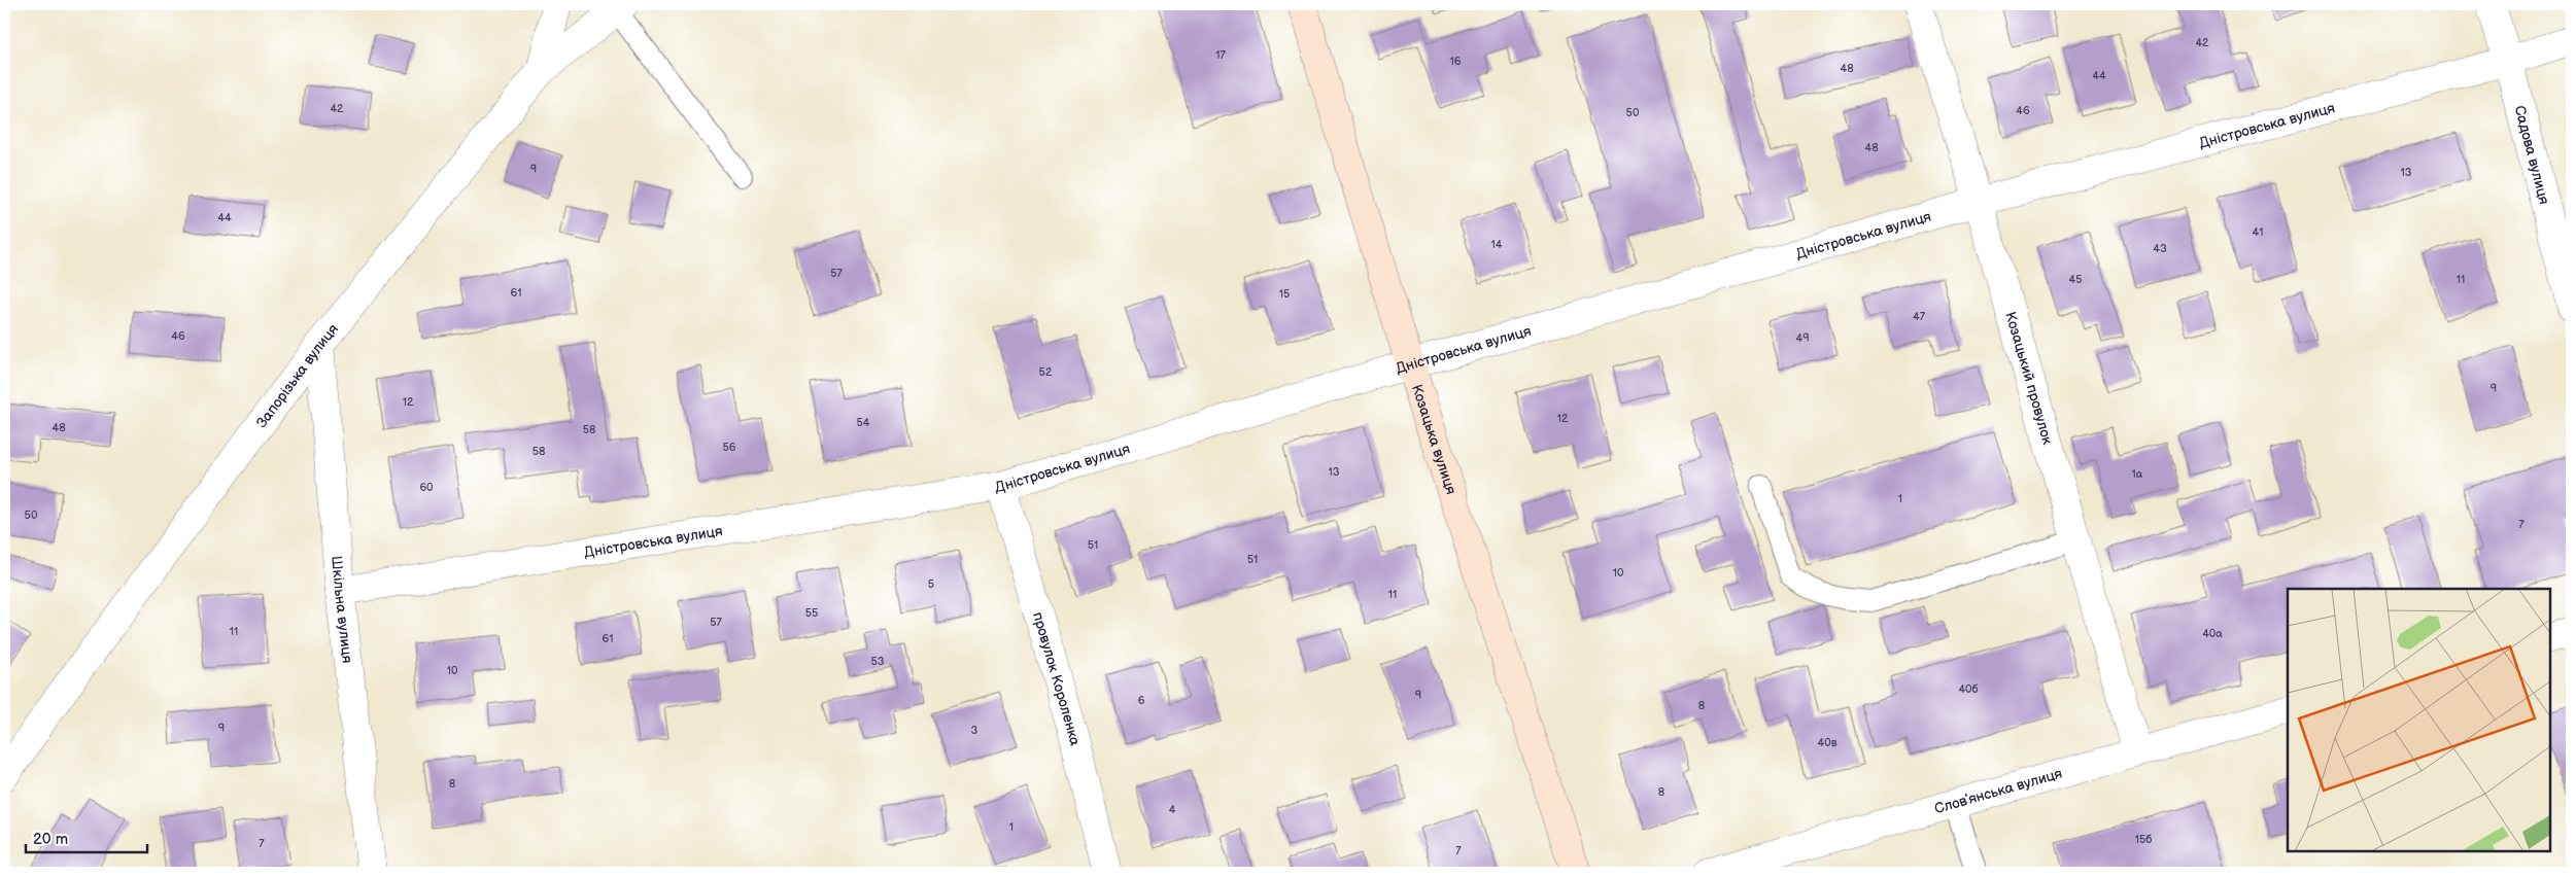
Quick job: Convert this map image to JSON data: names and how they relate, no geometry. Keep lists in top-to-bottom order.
{
  "streets": {
    "street": [
      "Дністровська вулиця",
      "Садова вулиця",
      "Запорізька вулиця",
      "Козацький провулок",
      "Козацька вулиця",
      "Шкільна вулиця",
      "провулок Короленка",
      "Словʼянська вулиця"
    ]
  },
  "crossings": [
    ["Дністровська вулиця", "Садова вулиця"],
    ["Дністровська вулиця", "Козацький провулок"],
    ["Дністровська вулиця", "Козацька вулиця"],
    ["Дністровська вулиця", "Шкільна вулиця"],
    ["Дністровська вулиця", "провулок Короленка"],
    ["Запорізька вулиця", "Шкільна вулиця"],
    ["Козацький провулок", "Словʼянська вулиця"]
  ],
  "house_numbers": [
    "42",
    "17",
    "16",
    "48",
    "44",
    "42",
    "46",
    "50",
    "48",
    "9",
    "13",
    "44",
    "41",
    "14",
    "43",
    "57",
    "45",
    "11",
    "61",
    "15",
    "47",
    "46",
    "49",
    "52",
    "9",
    "12",
    "12",
    "54",
    "48",
    "58",
    "56",
    "58",
    "13",
    "1а",
    "60",
    "1",
    "50",
    "7",
    "51",
    "51",
    "10",
    "5",
    "11",
    "55",
    "57",
    "11",
    "40а",
    "61",
    "53",
    "10",
    "40б",
    "9",
    "6",
    "8",
    "9",
    "3",
    "40в",
    "8",
    "8",
    "4",
    "1",
    "15б",
    "7",
    "7"
  ],
  "scale_bar": "20 m"
}
